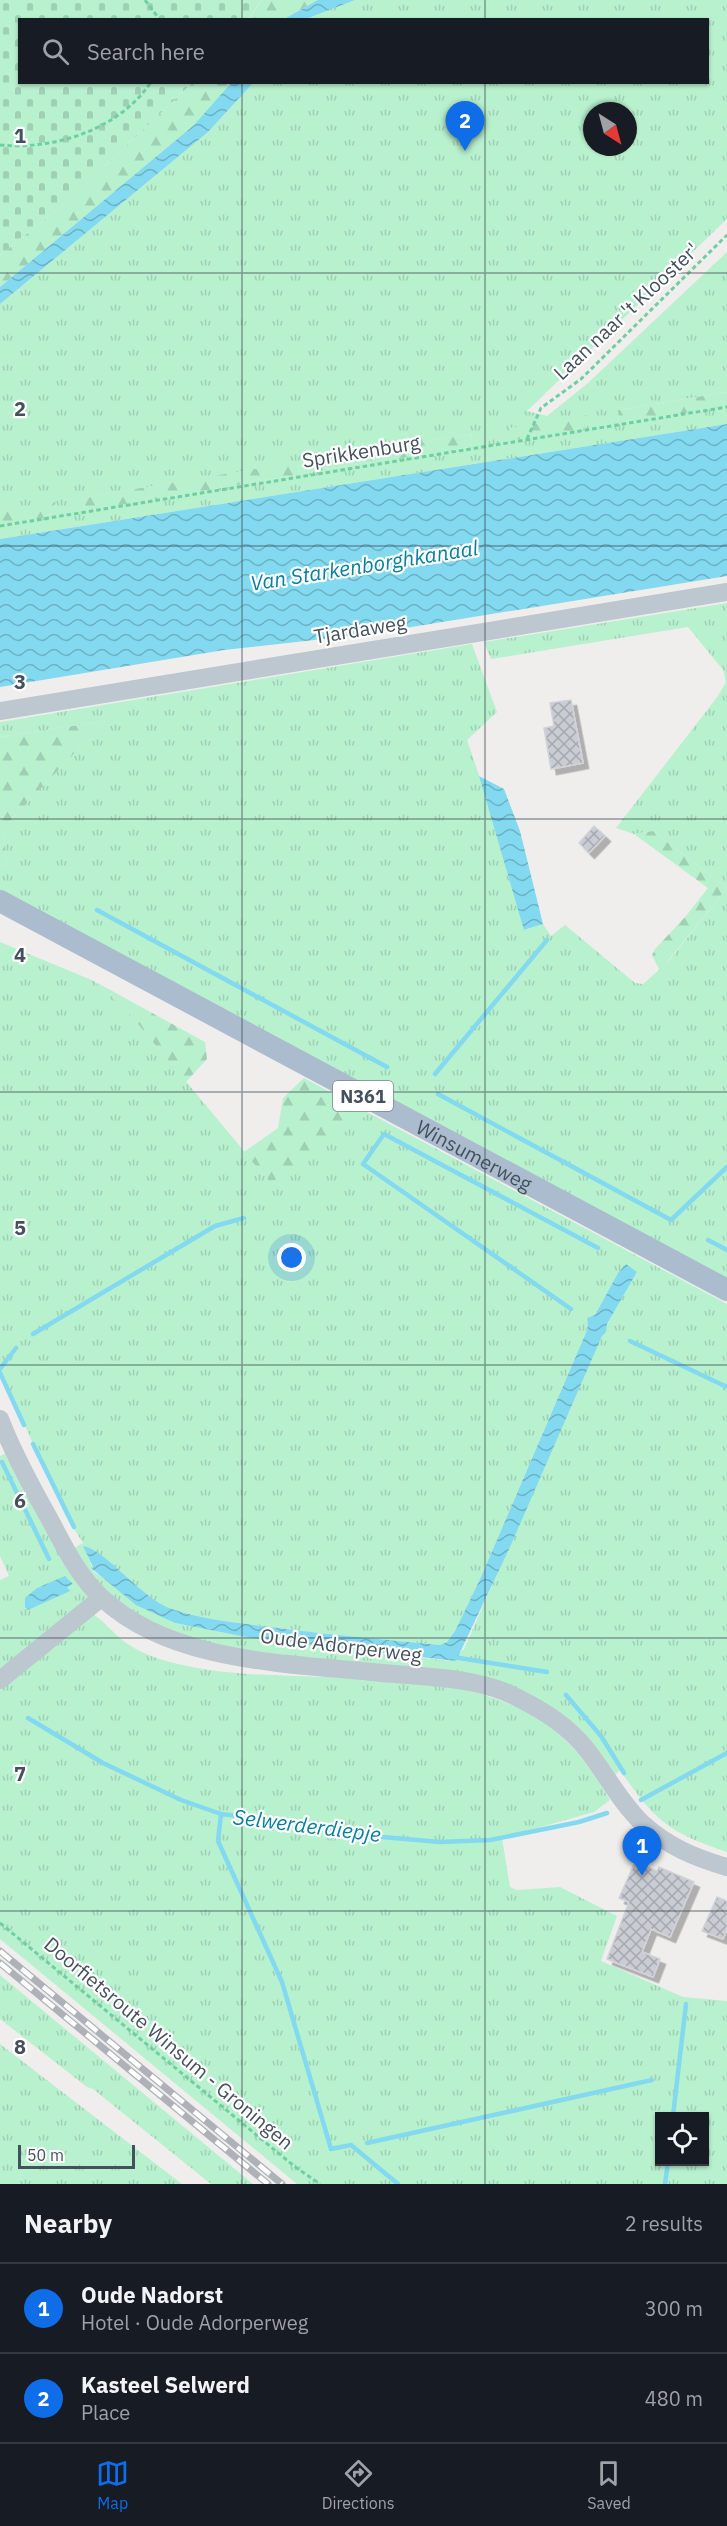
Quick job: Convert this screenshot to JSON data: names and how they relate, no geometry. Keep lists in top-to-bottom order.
{
  "streets": {
    "main road": ["N361", "Winsumerweg"],
    "street": ["Tjardaweg", "Oude Adorperweg"],
    "path": ["Laan naar 't Klooster'", "Sprikkenburg", "Doorfietsroute Winsum - Groningen"]
  },
  "crossings": [
    ["Laan naar 't Klooster'", "Sprikkenburg"]
  ],
  "water": ["Van Starkenborghkanaal", "Selwerderdiepje"],
  "scale_bar": "50 m",
  "north": "bottom right",
  "page": {
    "search": "Search here",
    "pins": ["2", "1"],
    "scale": "50 m",
    "heading": ["Nearby", "2 results"],
    "list": [
      {
        "mark": "1",
        "name": "Oude Nadorst",
        "note": "Hotel · Oude Adorperweg",
        "value": "300 m"
      },
      {
        "mark": "2",
        "name": "Kasteel Selwerd",
        "note": "Place",
        "value": "480 m"
      }
    ],
    "nav": ["Map", "Directions", "Saved"]
  },
  "grid": {
    "rows": [
      "1",
      "2",
      "3",
      "4",
      "5",
      "6",
      "7",
      "8"
    ]
  }
}
